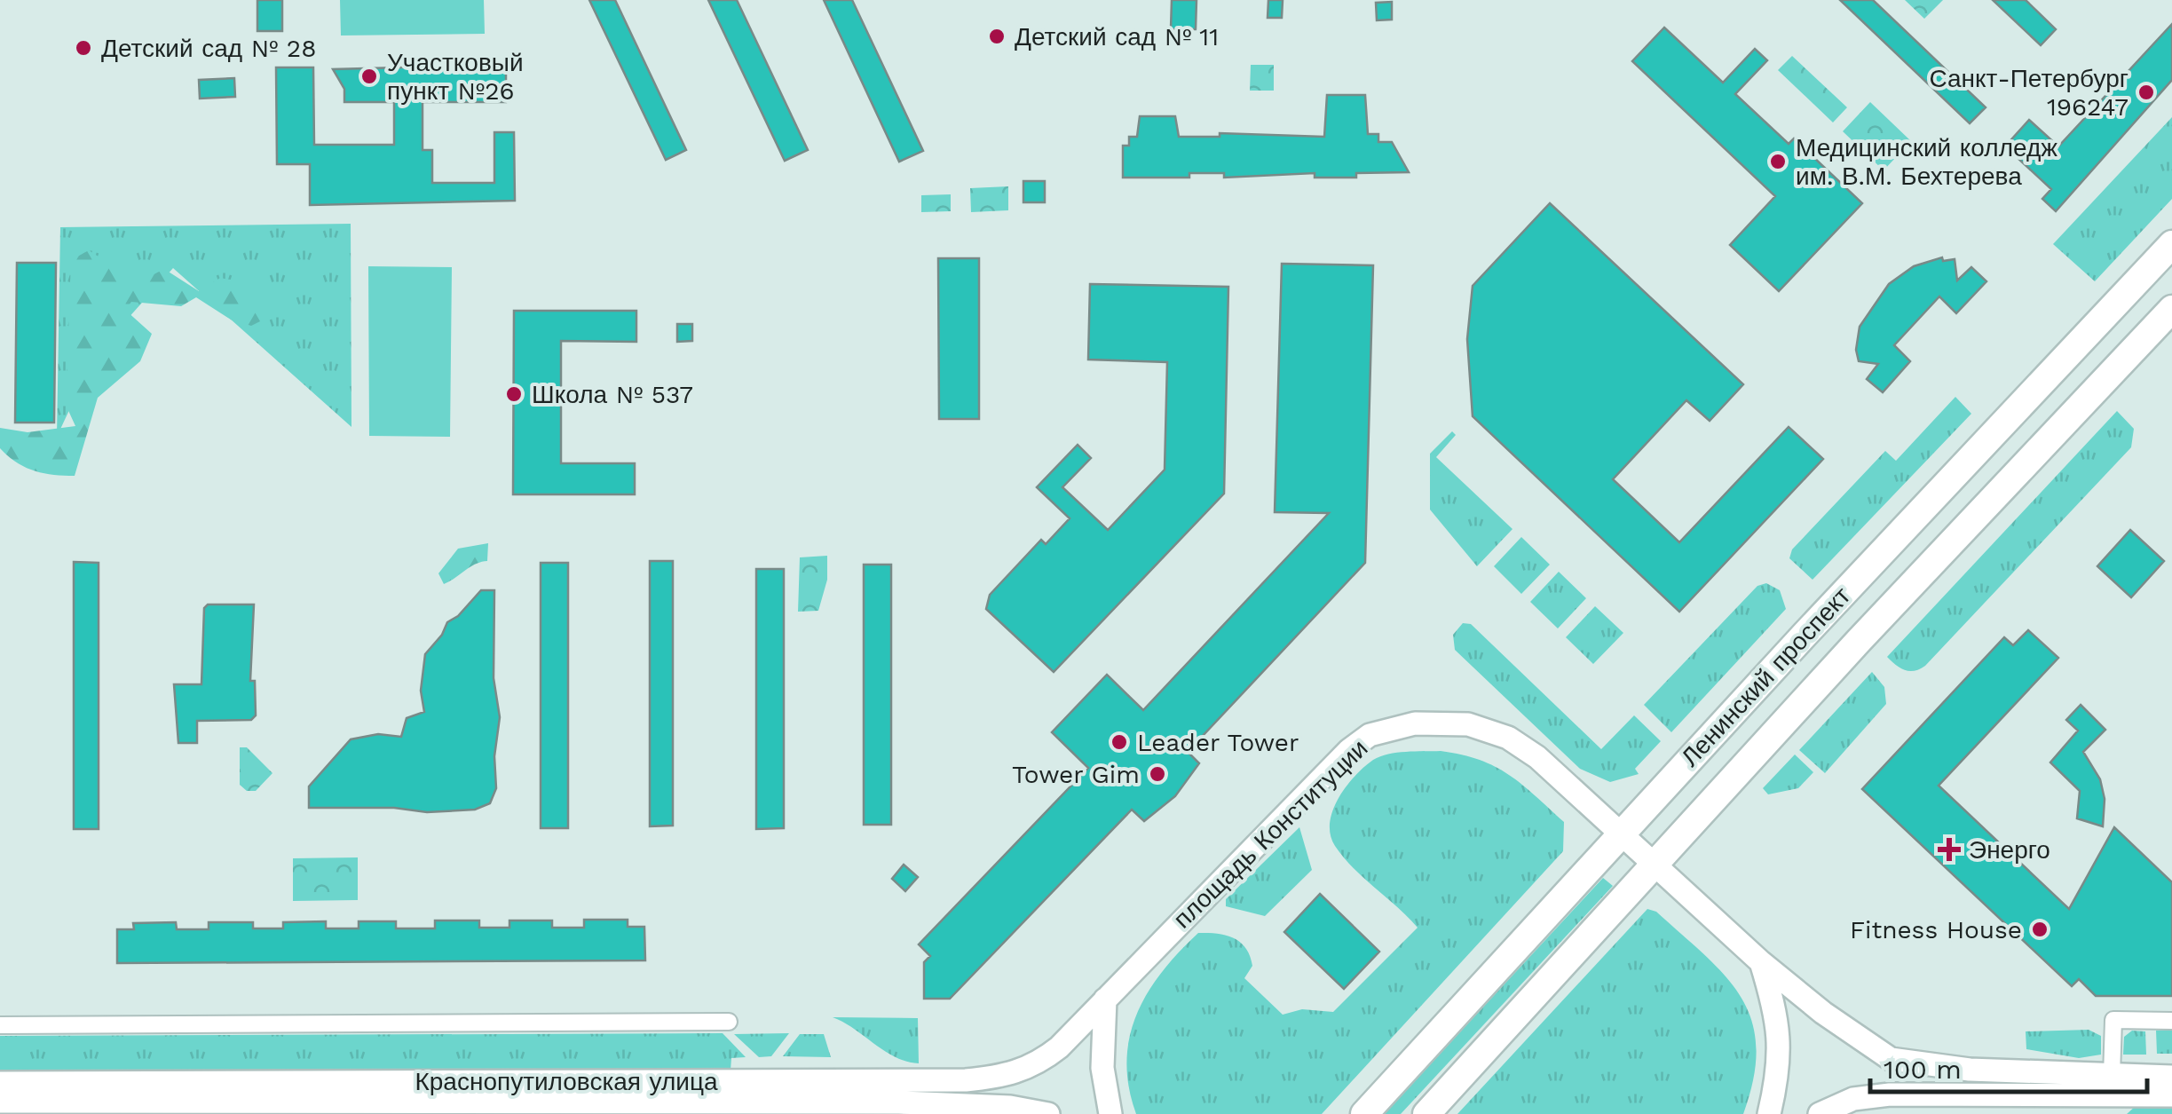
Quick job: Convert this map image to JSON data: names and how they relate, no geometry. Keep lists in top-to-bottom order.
{
  "streets": {
    "main road": ["Ленинский проспект", "площадь Конституции", "Краснопутиловская улица"]
  },
  "crossings": [
    ["Ленинский проспект", "площадь Конституции"],
    ["площадь Конституции", "Краснопутиловская улица"]
  ],
  "places": {
    "other": [
      "Детский сад № 11",
      "Детский сад № 28",
      "Участковый пункт №26",
      "Санкт-Петербург 196247",
      "Медицинский колледж им. В.М. Бехтерева",
      "Школа № 537",
      "Leader Tower",
      "Tower Gim",
      "Fitness House"
    ],
    "health": ["Энерго"]
  },
  "scale_bar": "100 m"
}
